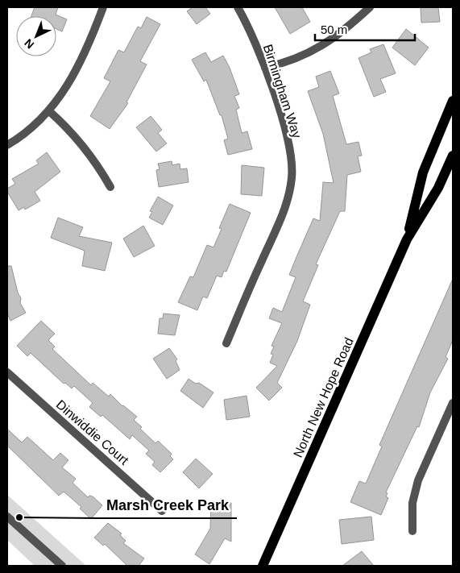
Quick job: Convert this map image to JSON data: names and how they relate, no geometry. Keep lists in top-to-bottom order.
{
  "streets": {
    "main road": ["North New Hope Road"],
    "street": ["Birmingham Way", "Dinwiddie Court"]
  },
  "places": ["Marsh Creek Park"],
  "scale_bar": "50 m",
  "north": "bottom left"
}
